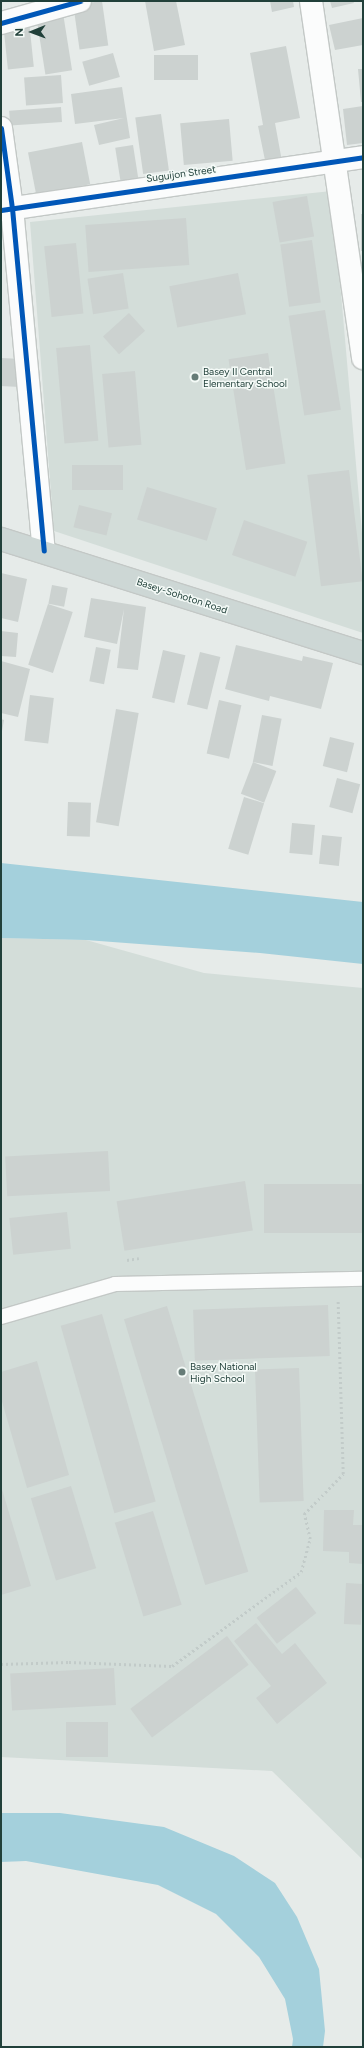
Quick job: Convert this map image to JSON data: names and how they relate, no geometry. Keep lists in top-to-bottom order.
{
  "streets": {
    "main road": ["Basey-Sohoton Road"],
    "street": ["Suguijon Street"]
  },
  "places": ["Basey II Central Elementary School", "Basey National High School"],
  "north": "left"
}
